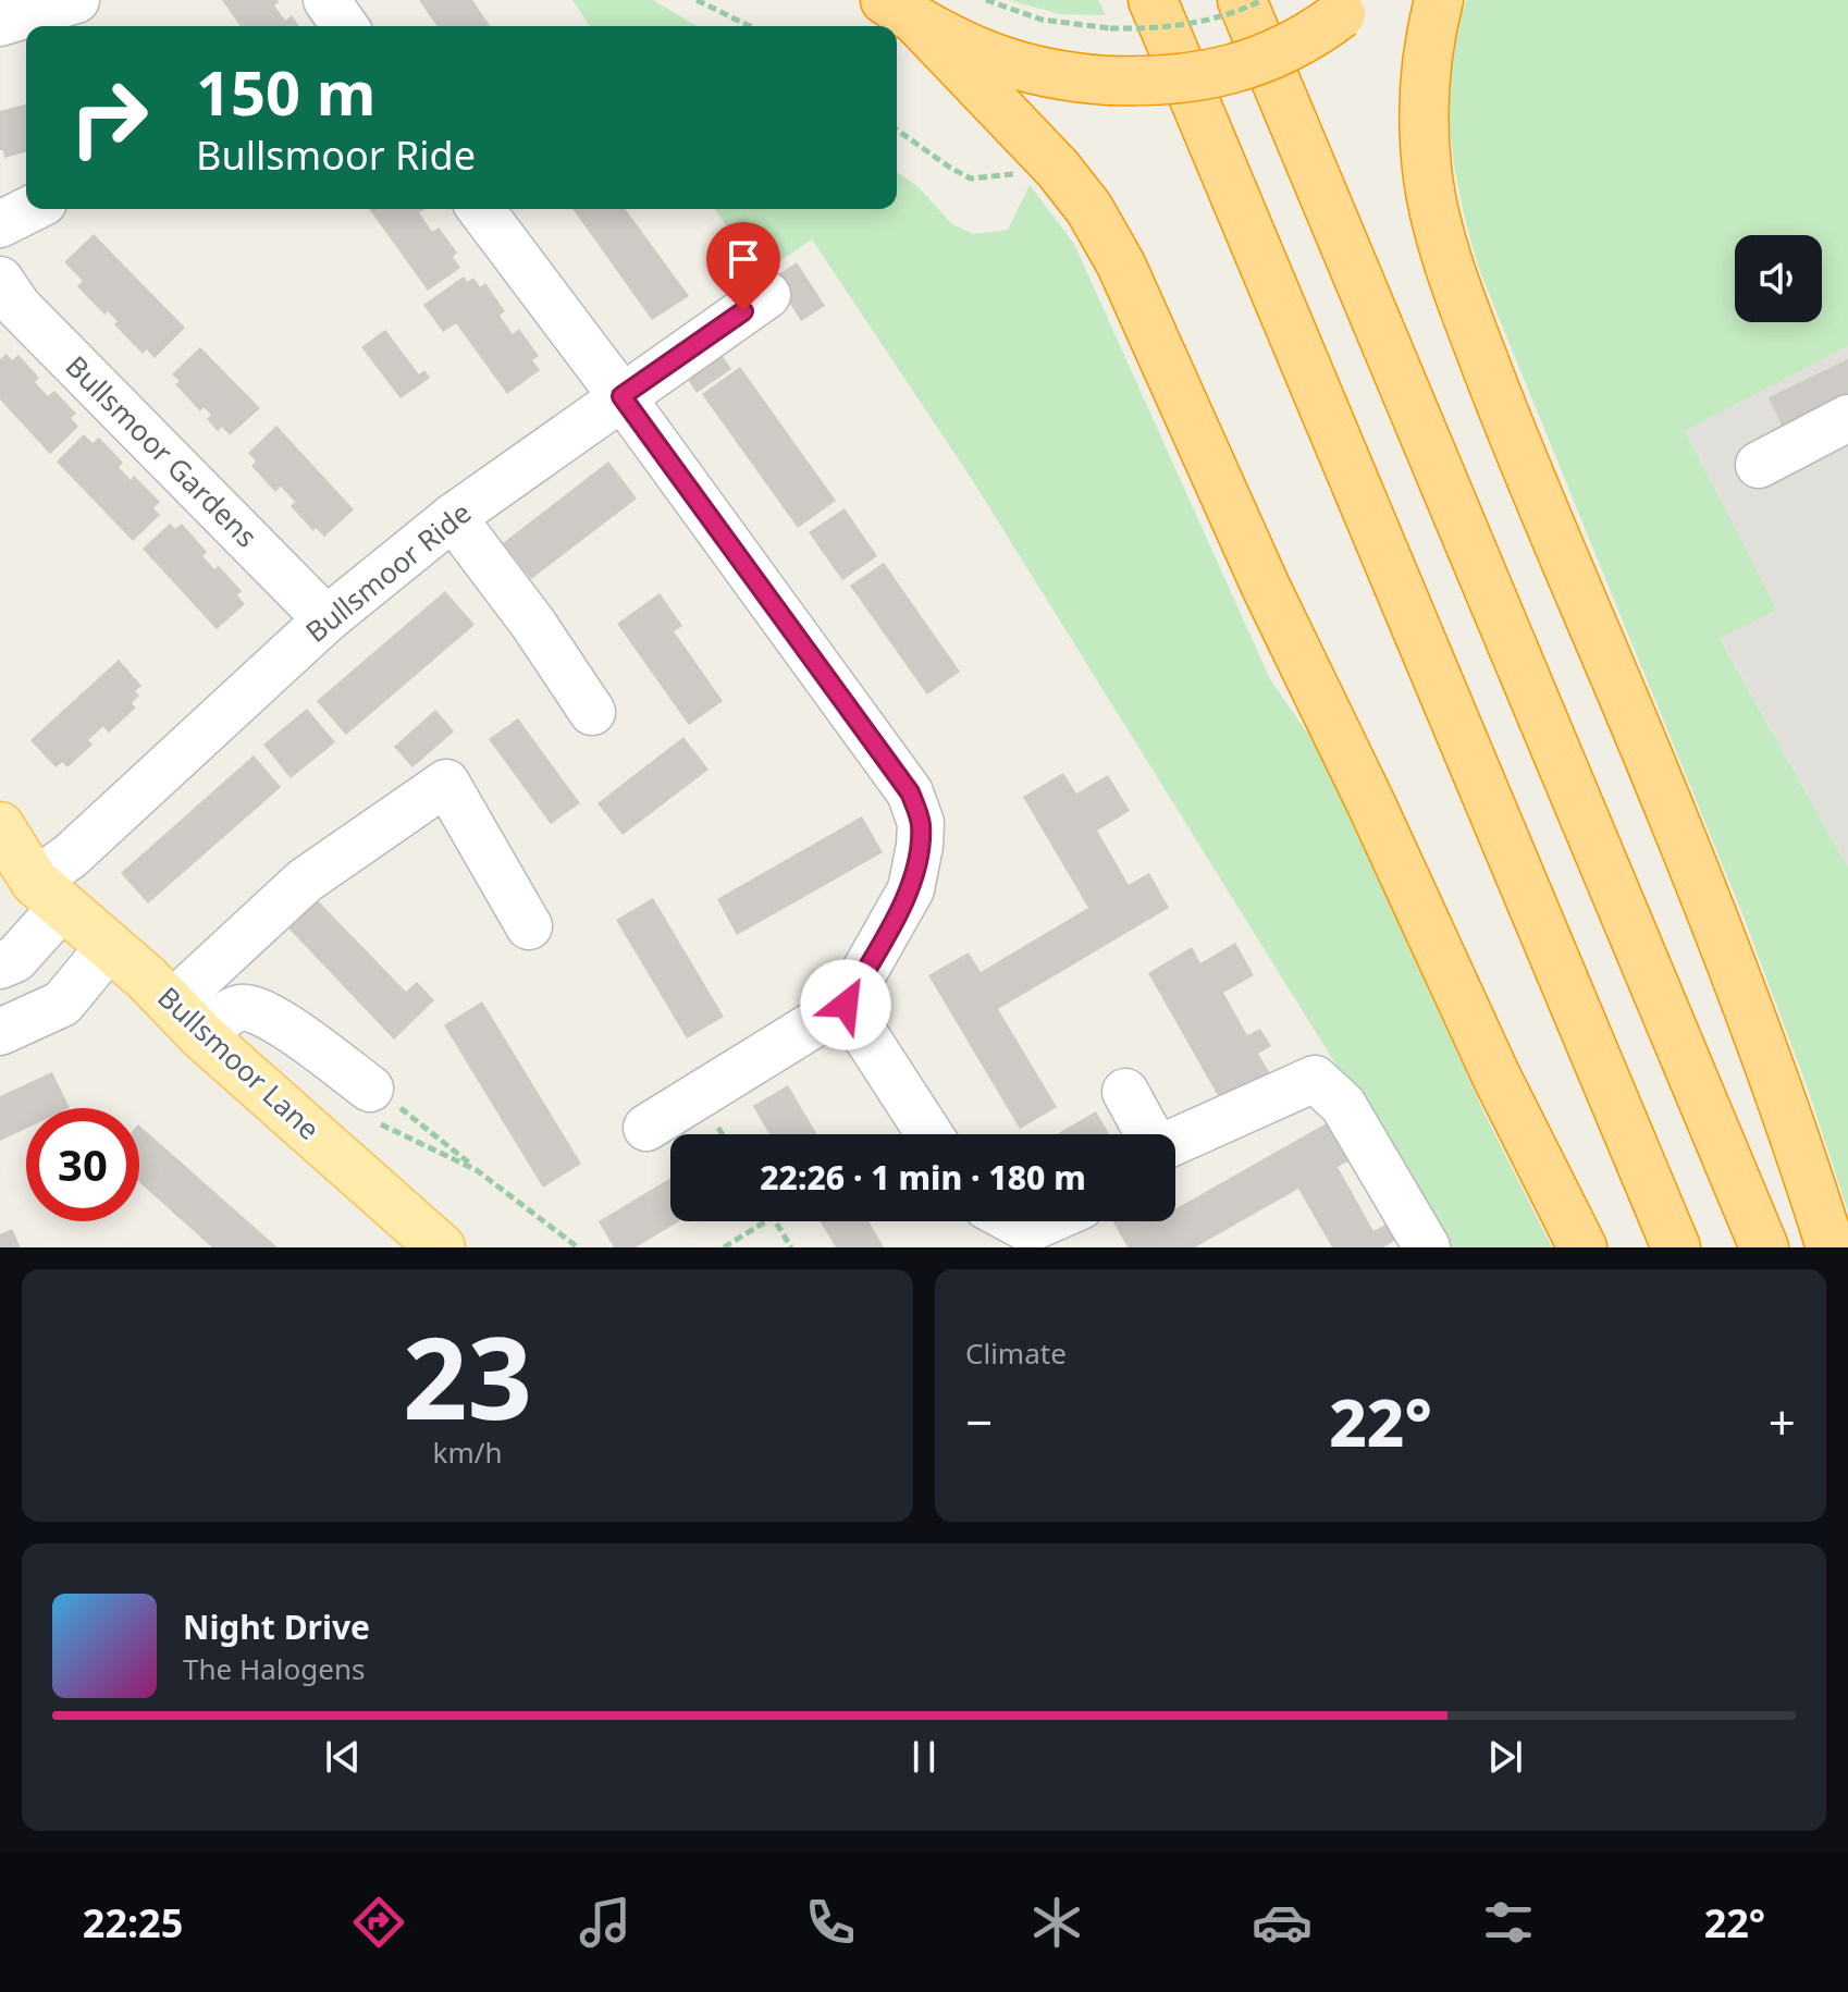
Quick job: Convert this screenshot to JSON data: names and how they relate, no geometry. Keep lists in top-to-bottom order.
{
  "streets": {
    "main road": ["Bullsmoor Lane"],
    "street": ["Bullsmoor Gardens", "Bullsmoor Ride"]
  },
  "crossings": [
    ["Bullsmoor Gardens", "Bullsmoor Ride"],
    ["Bullsmoor Ride", "Bullsmoor Lane"]
  ],
  "page": {
    "turn": ["150 m", "Bullsmoor Ride"],
    "limit": "30",
    "trip": "22:26 · 1 min · 180 m",
    "tile": [
      ["23", "km/h"],
      "Climate"
    ],
    "heat": ["−", "22°", "+"],
    "song": ["Night Drive", "The Halogens"],
    "tabs": ["22:25", "22°"]
  }
}
